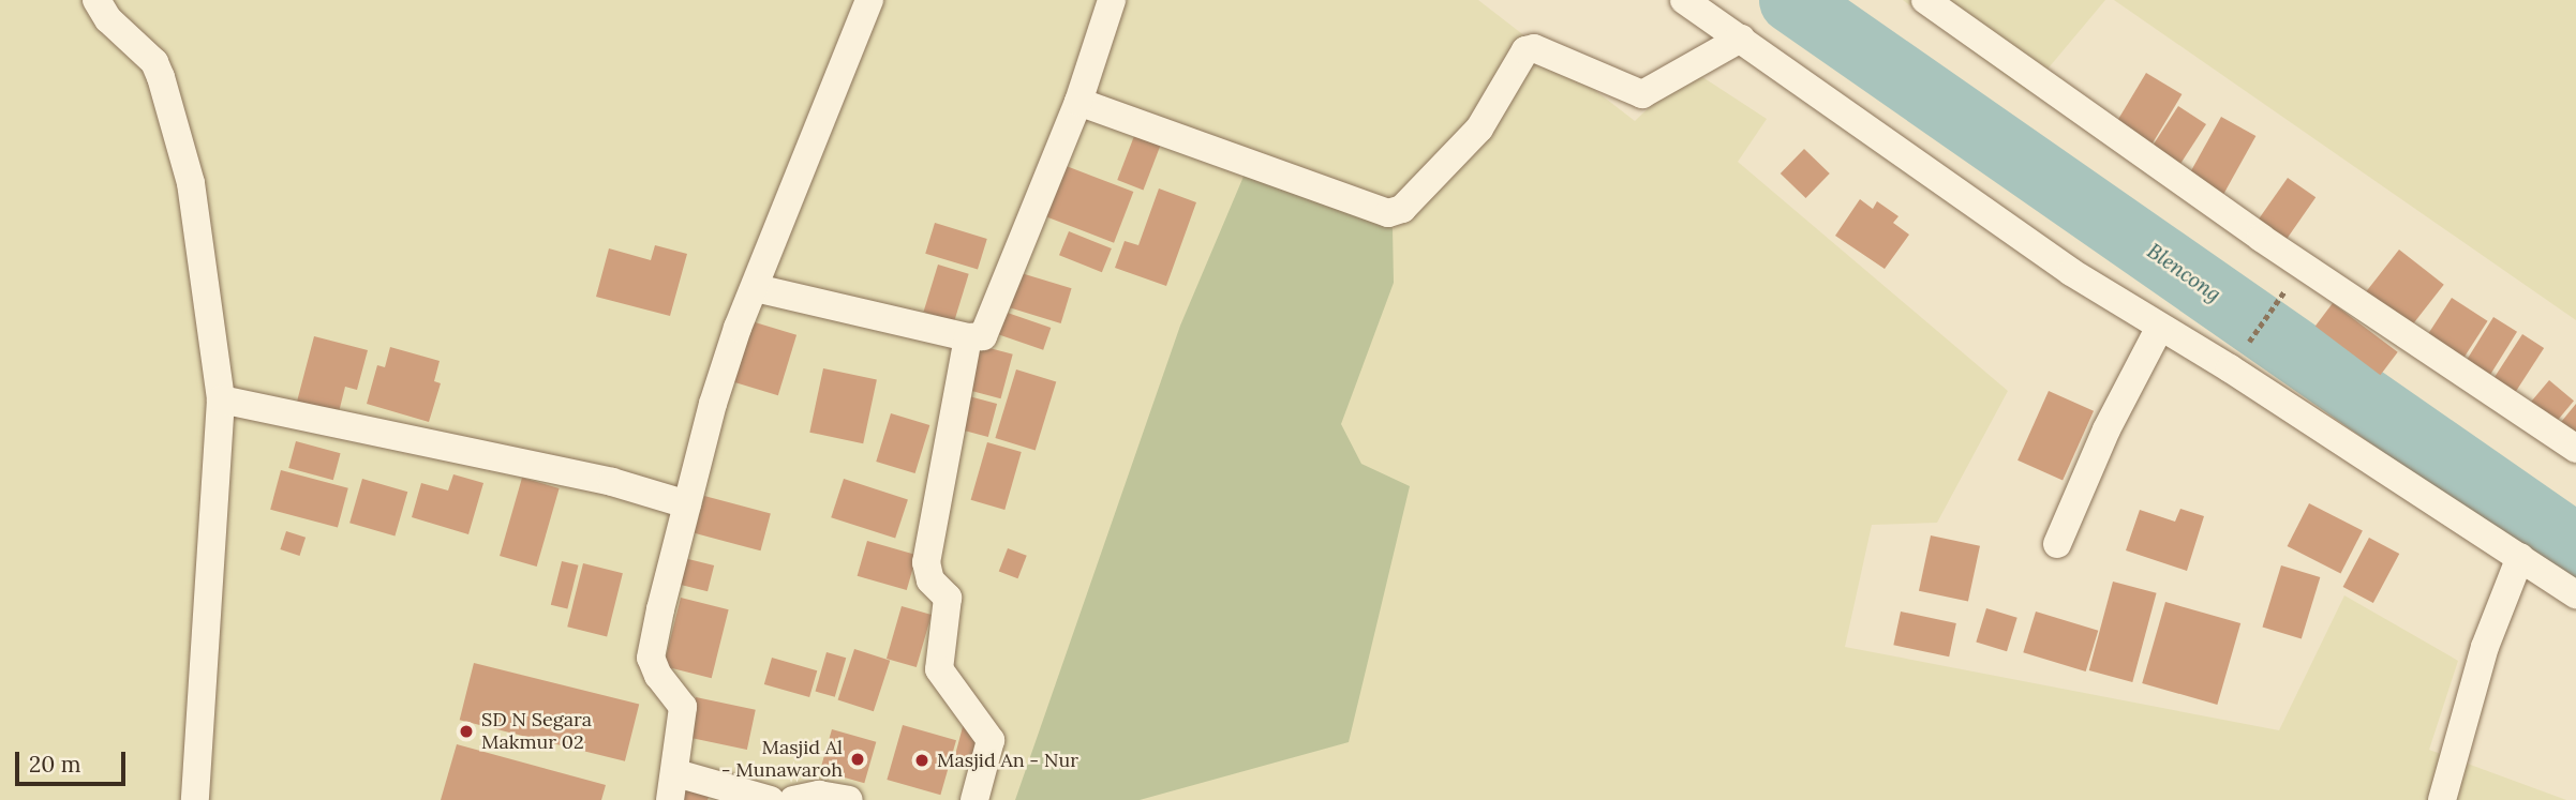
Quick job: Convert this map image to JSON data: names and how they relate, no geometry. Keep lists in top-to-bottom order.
{
  "water": ["Blencong"],
  "places": ["SD N Segara Makmur 02", "Masjid Al - Munawaroh", "Masjid An - Nur"],
  "scale_bar": "20 m"
}
